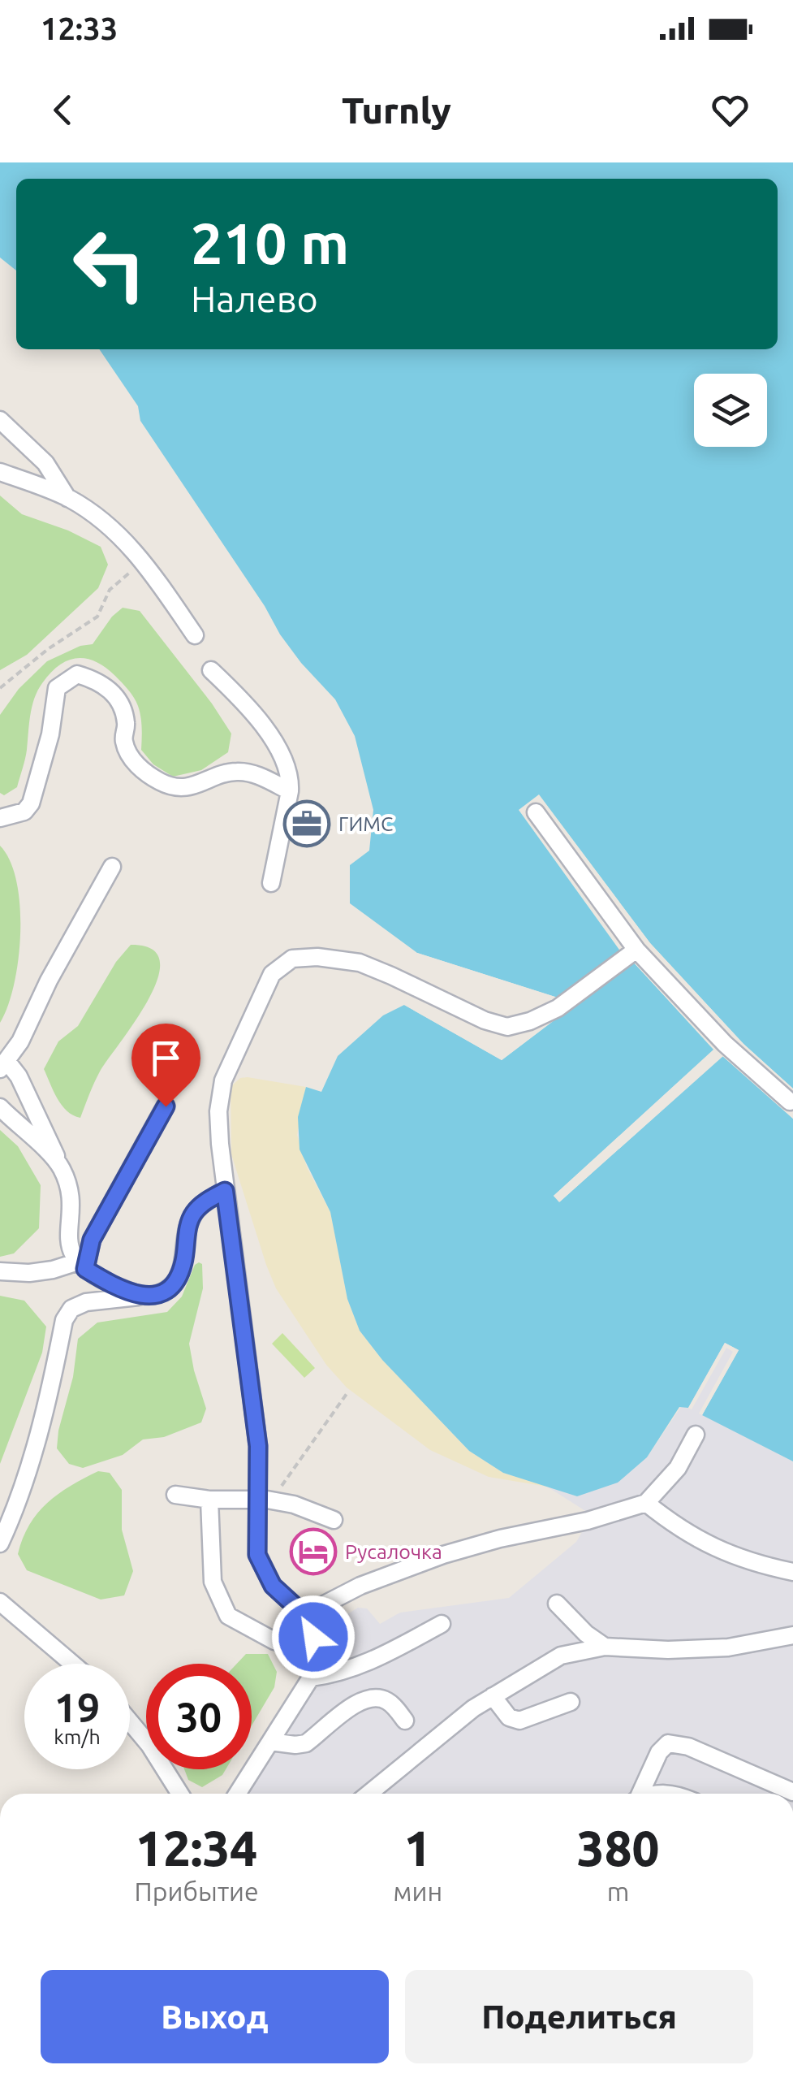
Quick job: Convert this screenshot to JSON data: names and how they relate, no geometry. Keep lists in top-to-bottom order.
{
  "places": {
    "office": ["ГИМС"],
    "hotel": ["Русалочка"]
  },
  "page": {
    "status": "12:33",
    "header": "Turnly",
    "turn": ["210 m", "Налево"],
    "speed": "19 km/h",
    "limit": "30",
    "eta": [
      "12:34",
      "Прибытие",
      "1",
      "мин",
      "380",
      "m"
    ],
    "buttons": ["Выход", "Поделиться"]
  }
}
